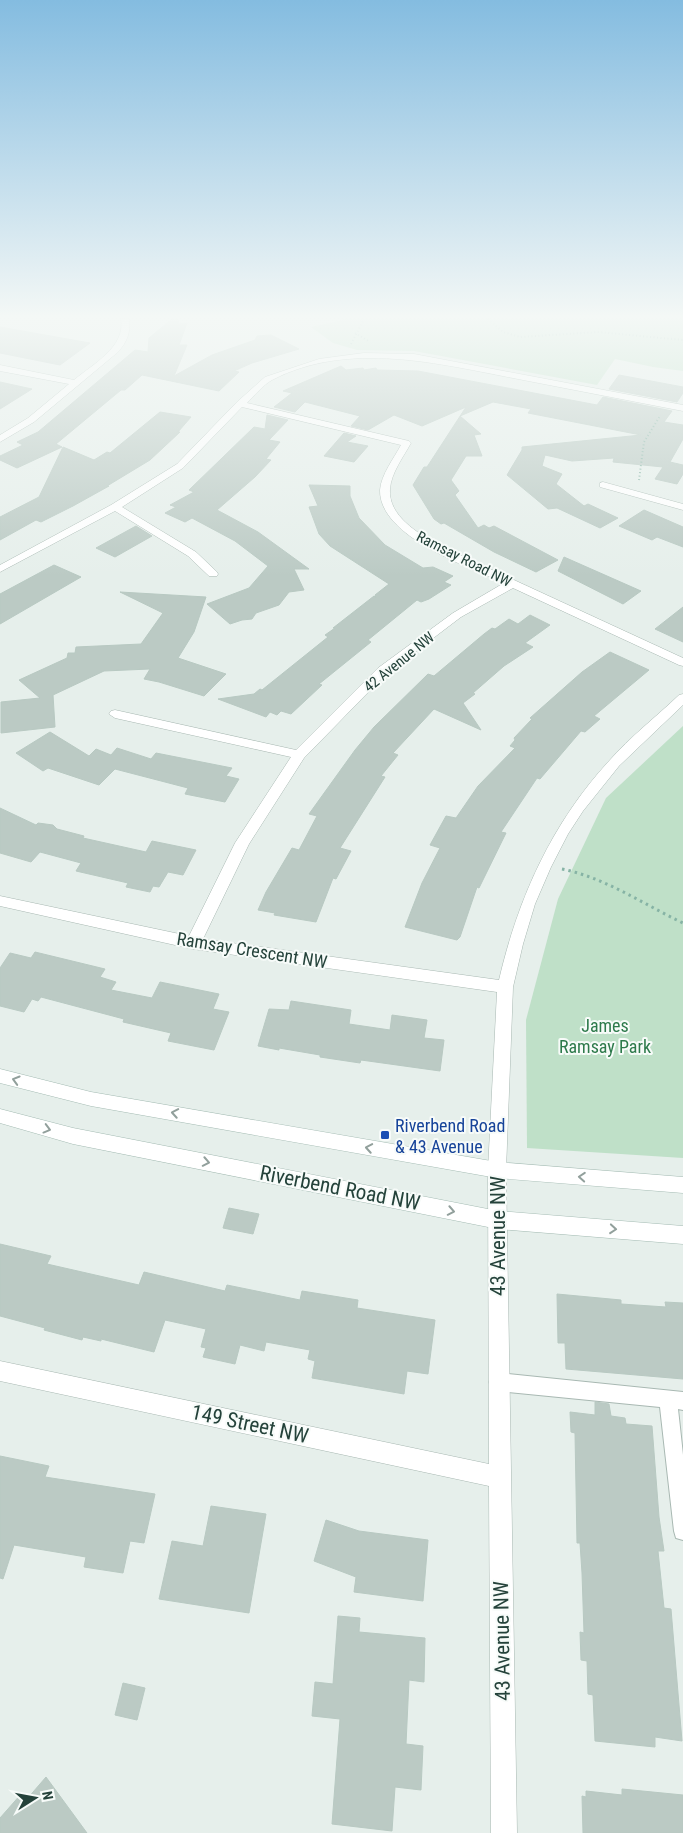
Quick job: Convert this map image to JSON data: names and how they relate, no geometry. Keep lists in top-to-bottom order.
{
  "streets": {
    "street": [
      "Ramsay Road NW",
      "42 Avenue NW",
      "Ramsay Crescent NW",
      "Riverbend Road NW",
      "43 Avenue NW",
      "149 Street NW"
    ]
  },
  "crossings": [
    ["Ramsay Road NW", "42 Avenue NW"],
    ["42 Avenue NW", "Ramsay Crescent NW"],
    ["Ramsay Crescent NW", "43 Avenue NW"],
    ["Riverbend Road NW", "43 Avenue NW"],
    ["43 Avenue NW", "149 Street NW"]
  ],
  "parks": ["James Ramsay Park"],
  "places": {
    "transit": ["Riverbend Road & 43 Avenue"]
  },
  "north": "right"
}
